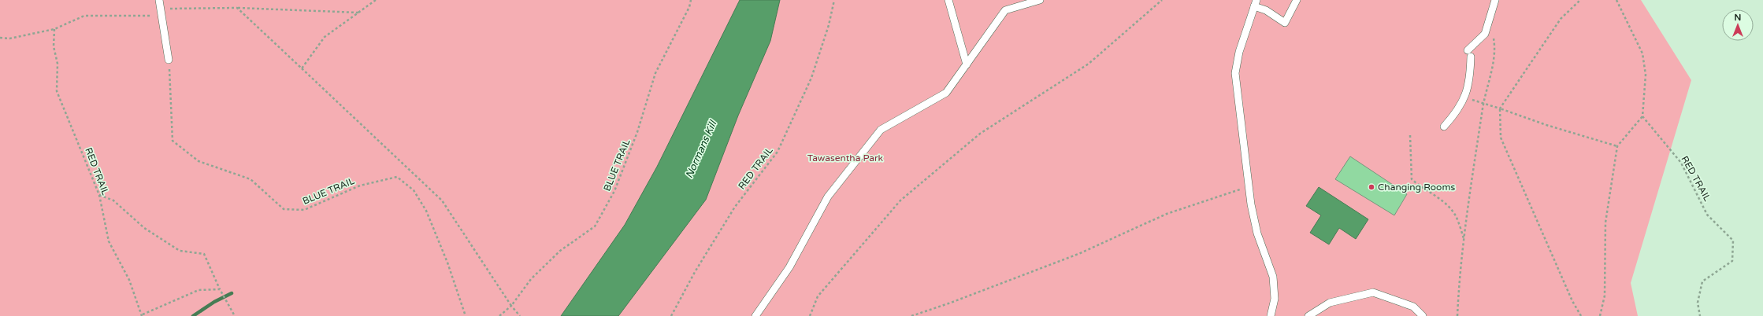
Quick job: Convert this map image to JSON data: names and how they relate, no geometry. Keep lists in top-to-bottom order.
{
  "streets": {
    "path": ["BLUE TRAIL", "RED TRAIL"]
  },
  "water": ["Normans Kill"],
  "parks": ["Tawasentha Park"],
  "places": ["Changing Rooms"],
  "north": "top"
}
